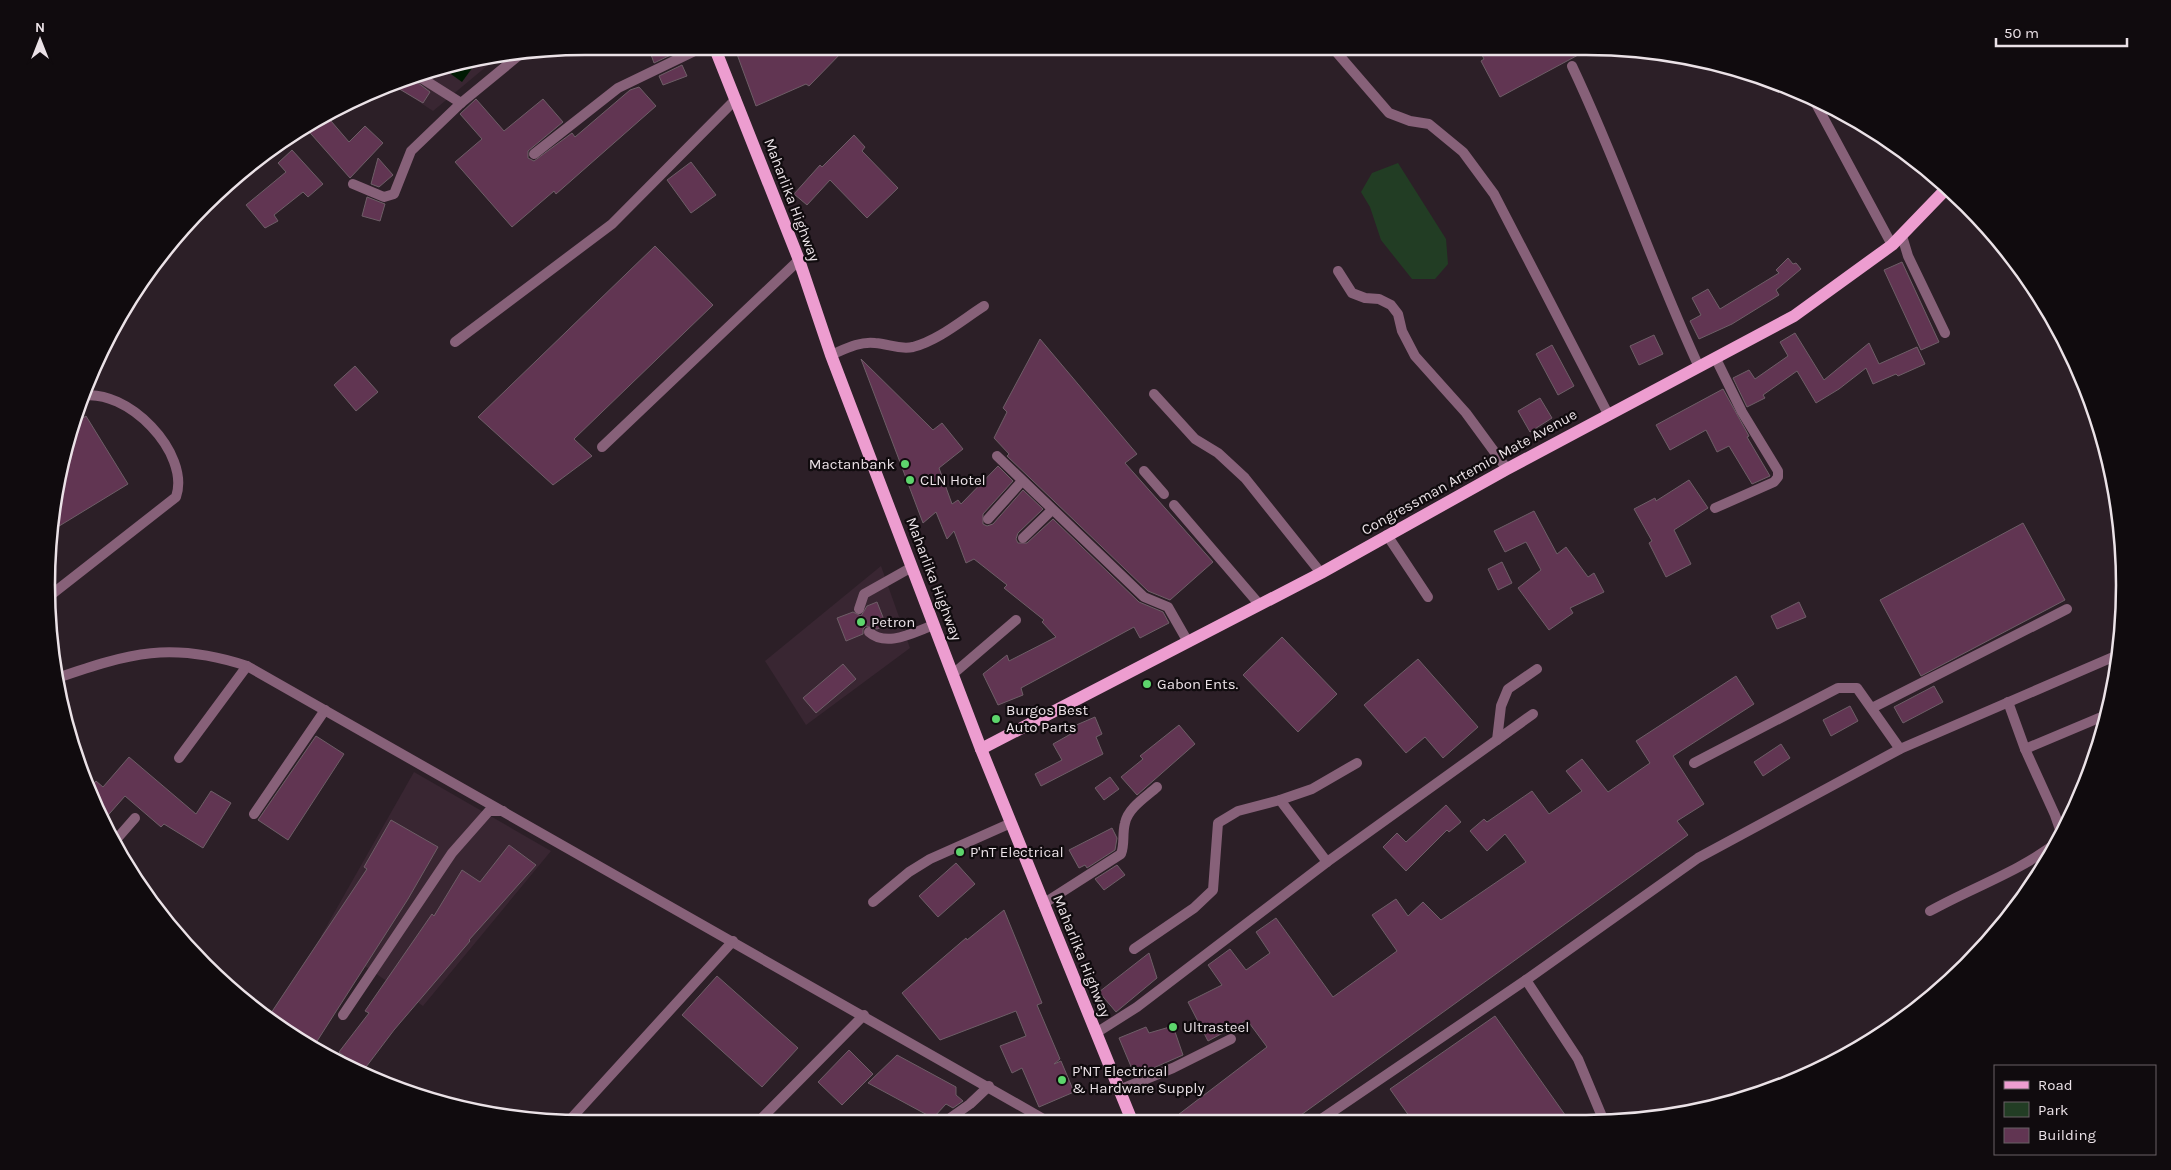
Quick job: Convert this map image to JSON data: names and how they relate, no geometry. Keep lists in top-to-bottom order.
{
  "streets": {
    "main road": ["Maharlika Highway", "Congressman Artemio Mate Avenue"]
  },
  "crossings": [
    ["Maharlika Highway", "Congressman Artemio Mate Avenue"]
  ],
  "places": [
    "Mactanbank",
    "CLN Hotel",
    "Petron",
    "Gabon Ents.",
    "Burgos Best Auto Parts",
    "P'nT Electrical",
    "Ultrasteel",
    "P'NT Electrical & Hardware Supply"
  ],
  "legend": ["Road", "Park", "Building"],
  "scale_bar": "50 m",
  "north": "top"
}
